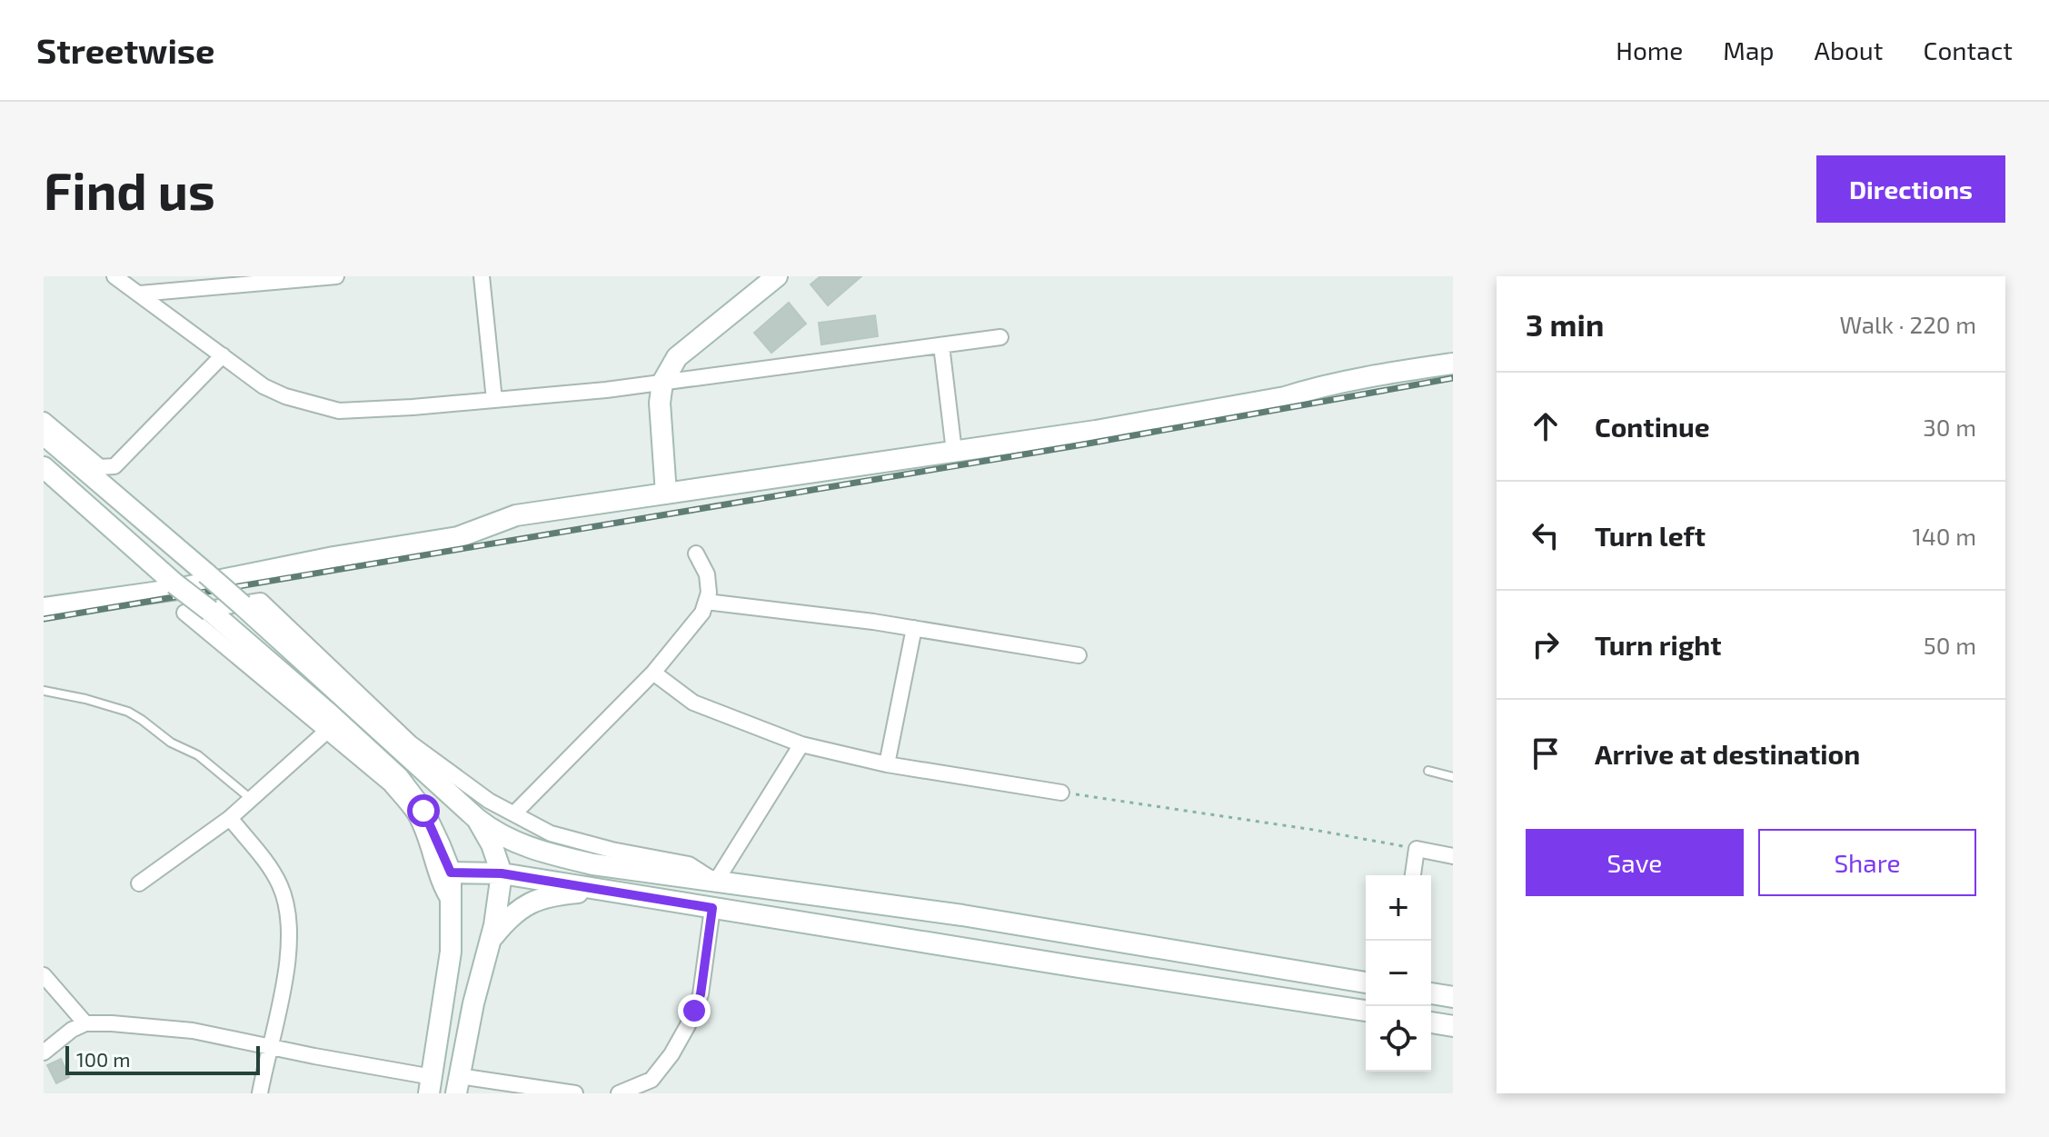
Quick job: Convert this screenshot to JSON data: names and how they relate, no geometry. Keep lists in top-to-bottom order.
{
  "scale_bar": "100 m",
  "page": {
    "header": "Streetwise",
    "nav": [
      "Home",
      "Map",
      "About",
      "Contact"
    ],
    "buttons": [
      "Directions",
      ["Save", "Share"]
    ],
    "title": "Find us",
    "heading": ["3 min", "Walk · 220 m"],
    "list": [
      ["Continue", "30 m"],
      ["Turn left", "140 m"],
      ["Turn right", "50 m"],
      "Arrive at destination"
    ],
    "map_buttons": ["+", "−"],
    "scale": "100 m"
  }
}
